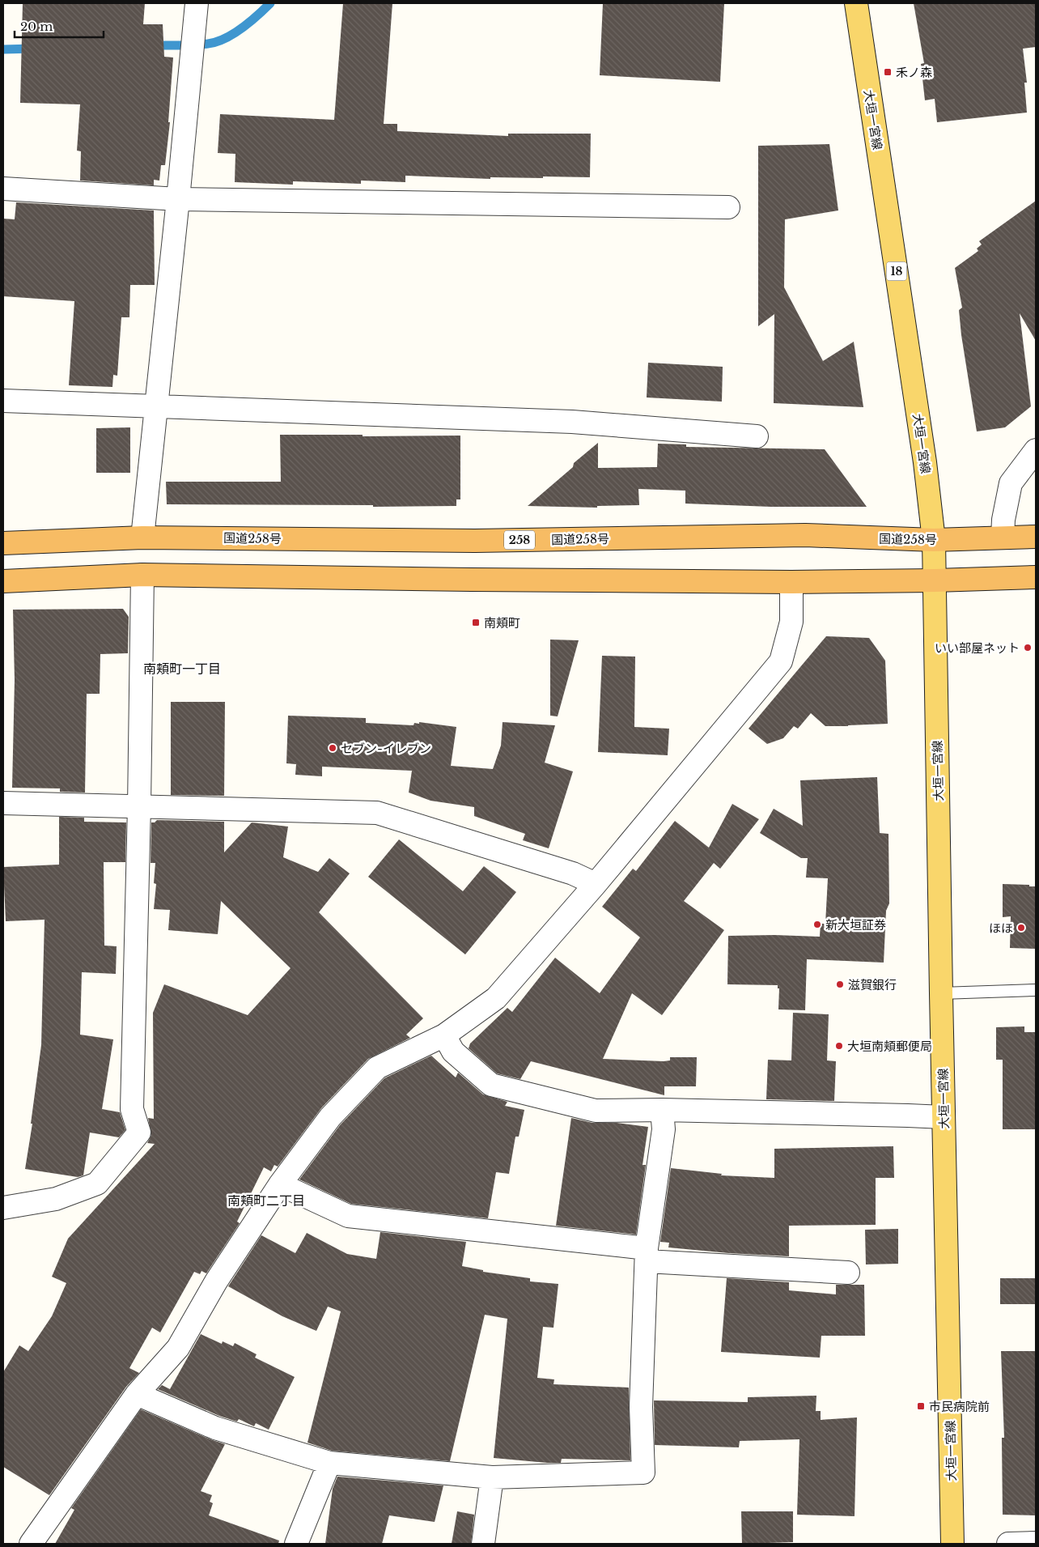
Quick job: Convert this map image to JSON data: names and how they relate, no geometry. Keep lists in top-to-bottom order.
{
  "streets": {
    "highway": ["国道258号", "258"],
    "main road": ["大垣一宮線", "18"]
  },
  "crossings": [
    ["大垣一宮線", "国道258号"]
  ],
  "districts": ["南頬町一丁目", "南頬町二丁目"],
  "places": {
    "transit": ["禾ノ森", "南頬町", "市民病院前"],
    "other": [
      "いい部屋ネット",
      "セブン-イレブン",
      "新大垣証券",
      "ほほ",
      "滋賀銀行",
      "大垣南頬郵便局"
    ]
  },
  "scale_bar": "20 m"
}
